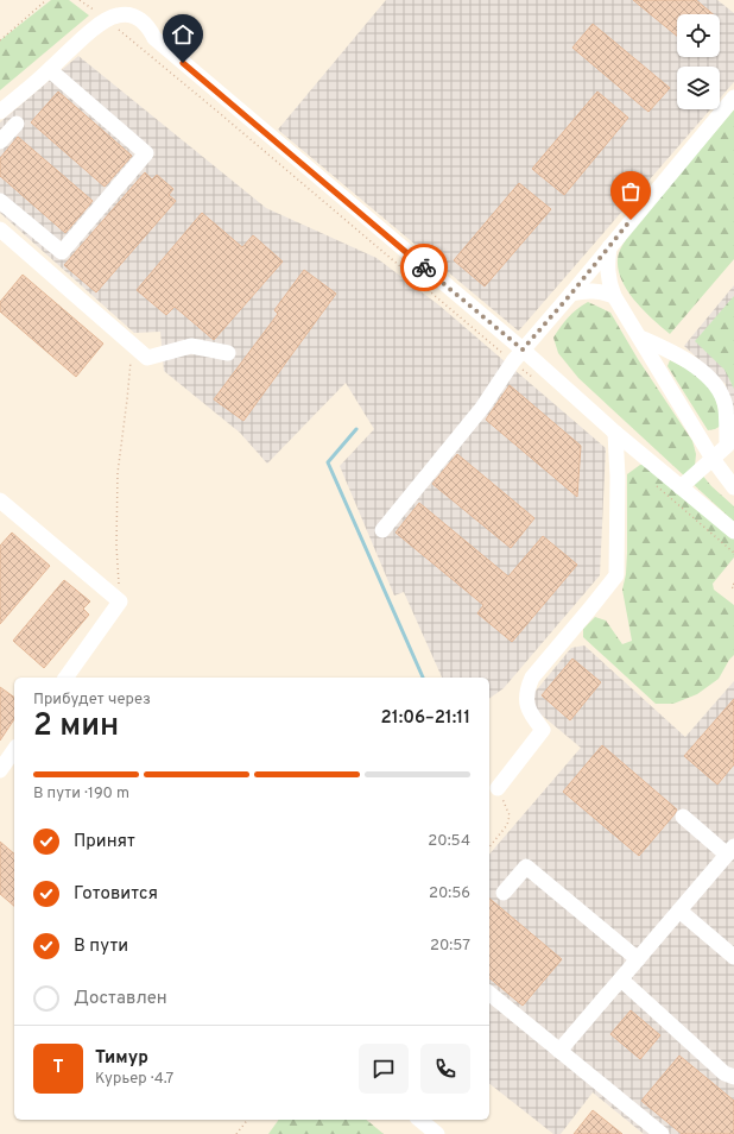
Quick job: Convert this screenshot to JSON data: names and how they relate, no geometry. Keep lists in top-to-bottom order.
{
  "page": {
    "heading": ["2 мин", "Прибудет через", "21:06–21:11"],
    "panel": ["Тимур", "Курьер · 4.7"],
    "bar": "В пути · 190 m",
    "list": [
      ["Принят", "20:54"],
      ["Готовится", "20:56"],
      ["В пути", "20:57"],
      "Доставлен"
    ],
    "round": "Т"
  }
}
